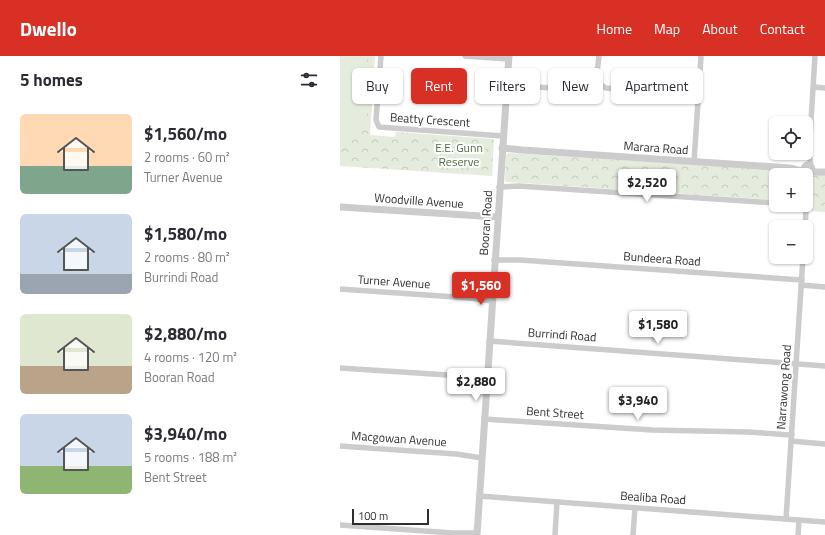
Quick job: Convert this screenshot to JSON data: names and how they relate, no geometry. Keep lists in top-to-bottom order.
{
  "streets": {
    "street": [
      "Beatty Crescent",
      "Marara Road",
      "Woodville Avenue",
      "Booran Road",
      "Bundeera Road",
      "Turner Avenue",
      "Burrindi Road",
      "Narrawong Road",
      "Bent Street",
      "Macgowan Avenue",
      "Bealiba Road"
    ]
  },
  "crossings": [
    ["Beatty Crescent", "Booran Road"],
    ["Marara Road", "Booran Road"],
    ["Woodville Avenue", "Booran Road"],
    ["Booran Road", "Bundeera Road"],
    ["Booran Road", "Turner Avenue"],
    ["Booran Road", "Burrindi Road"],
    ["Booran Road", "Bent Street"],
    ["Booran Road", "Macgowan Avenue"],
    ["Booran Road", "Bealiba Road"],
    ["Bundeera Road", "Narrawong Road"],
    ["Burrindi Road", "Narrawong Road"],
    ["Narrawong Road", "Bent Street"],
    ["Narrawong Road", "Bealiba Road"]
  ],
  "parks": ["E.E. Gunn Reserve"],
  "scale_bar": "100 m",
  "page": {
    "header": "Dwello",
    "nav": [
      "Home",
      "Map",
      "About",
      "Contact"
    ],
    "heading": "5 homes",
    "chip": [
      "Buy",
      "Rent",
      "Filters",
      "New",
      "Apartment"
    ],
    "list": [
      {
        "name": "$1,560/mo",
        "note": "2 rooms · 60 m² · Turner Avenue"
      },
      {
        "name": "$1,580/mo",
        "note": "2 rooms · 80 m² · Burrindi Road"
      },
      {
        "name": "$2,880/mo",
        "note": "4 rooms · 120 m² · Booran Road"
      },
      {
        "name": "$3,940/mo",
        "note": "5 rooms · 188 m² · Bent Street"
      }
    ],
    "map_buttons": ["+", "−"],
    "price": [
      "$2,520",
      "$1,560",
      "$1,580",
      "$2,880",
      "$3,940"
    ],
    "scale": "100 m"
  }
}
